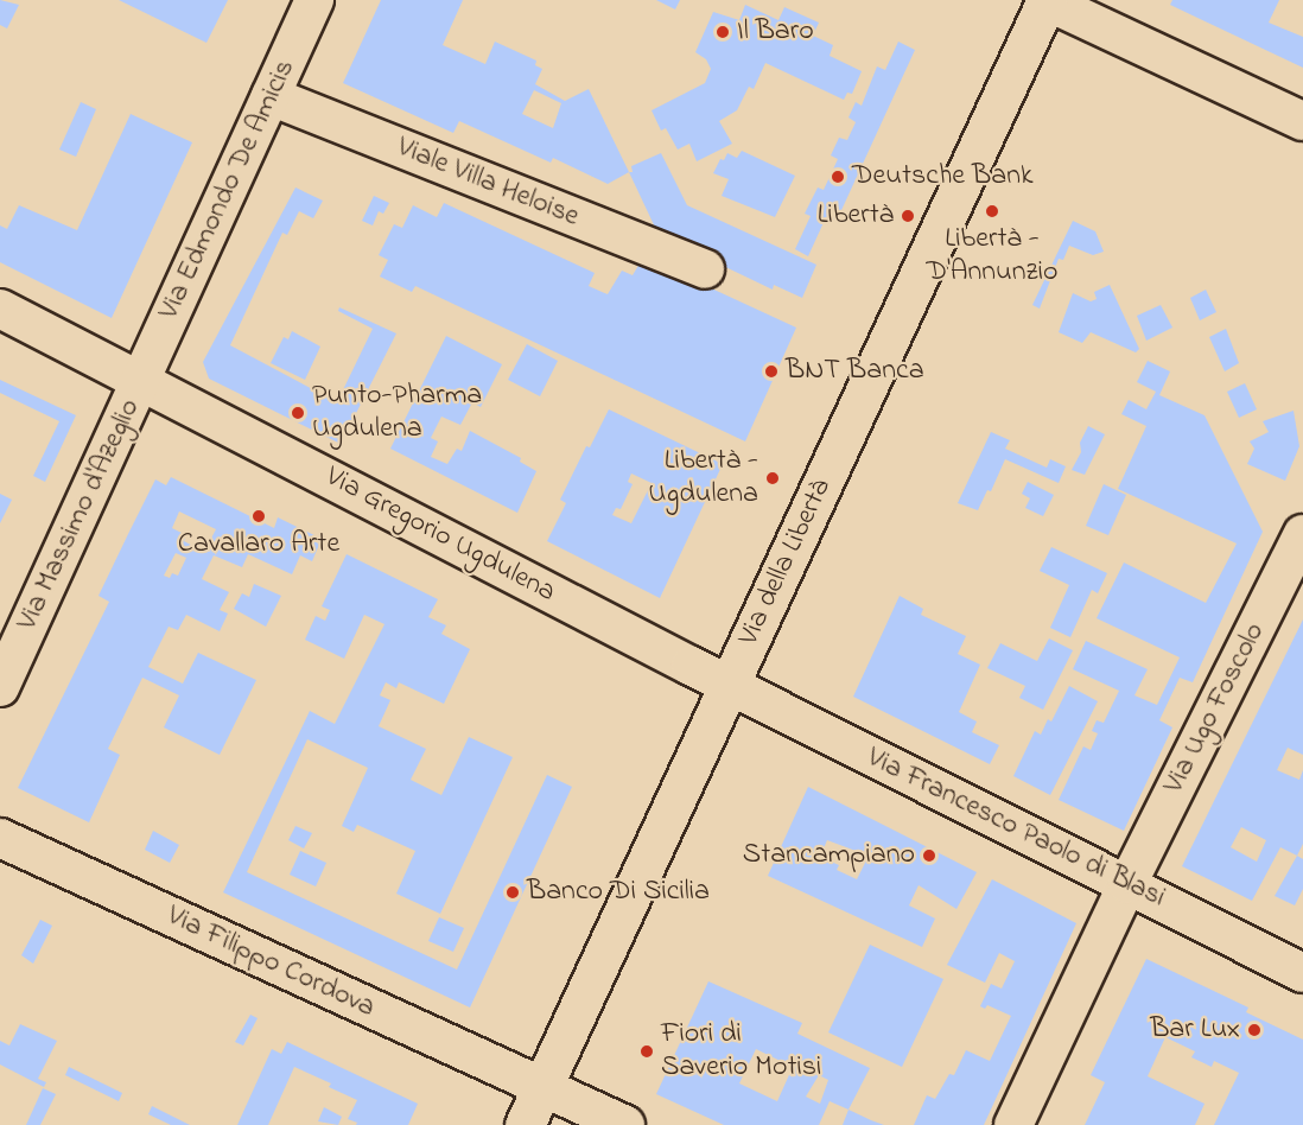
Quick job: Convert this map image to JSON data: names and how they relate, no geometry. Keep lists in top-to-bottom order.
{
  "streets": {
    "street": [
      "Viale Villa Heloise",
      "Via Edmondo De Amicis",
      "Via Massimo d'Azeglio",
      "Via Gregorio Ugdulena",
      "Via della Libertà",
      "Via Ugo Foscolo",
      "Via Francesco Paolo di Blasi",
      "Via Filippo Cordova"
    ]
  },
  "crossings": [
    ["Viale Villa Heloise", "Via Edmondo De Amicis"],
    ["Via Edmondo De Amicis", "Via Massimo d'Azeglio"],
    ["Via Edmondo De Amicis", "Via Gregorio Ugdulena"],
    ["Via Massimo d'Azeglio", "Via Gregorio Ugdulena"],
    ["Via Gregorio Ugdulena", "Via della Libertà"],
    ["Via Gregorio Ugdulena", "Via Francesco Paolo di Blasi"],
    ["Via della Libertà", "Via Francesco Paolo di Blasi"],
    ["Via della Libertà", "Via Filippo Cordova"],
    ["Via Ugo Foscolo", "Via Francesco Paolo di Blasi"]
  ],
  "places": [
    "Il Baro",
    "Deutsche Bank",
    "Libertà - D'Annunzio",
    "Libertà",
    "BNT Banca",
    "Punto-Pharma Ugdulena",
    "Libertà - Ugdulena",
    "Cavallaro Arte",
    "Stancampiano",
    "Banco Di Sicilia",
    "Bar Lux",
    "Fiori di Saverio Motisi"
  ]
}
